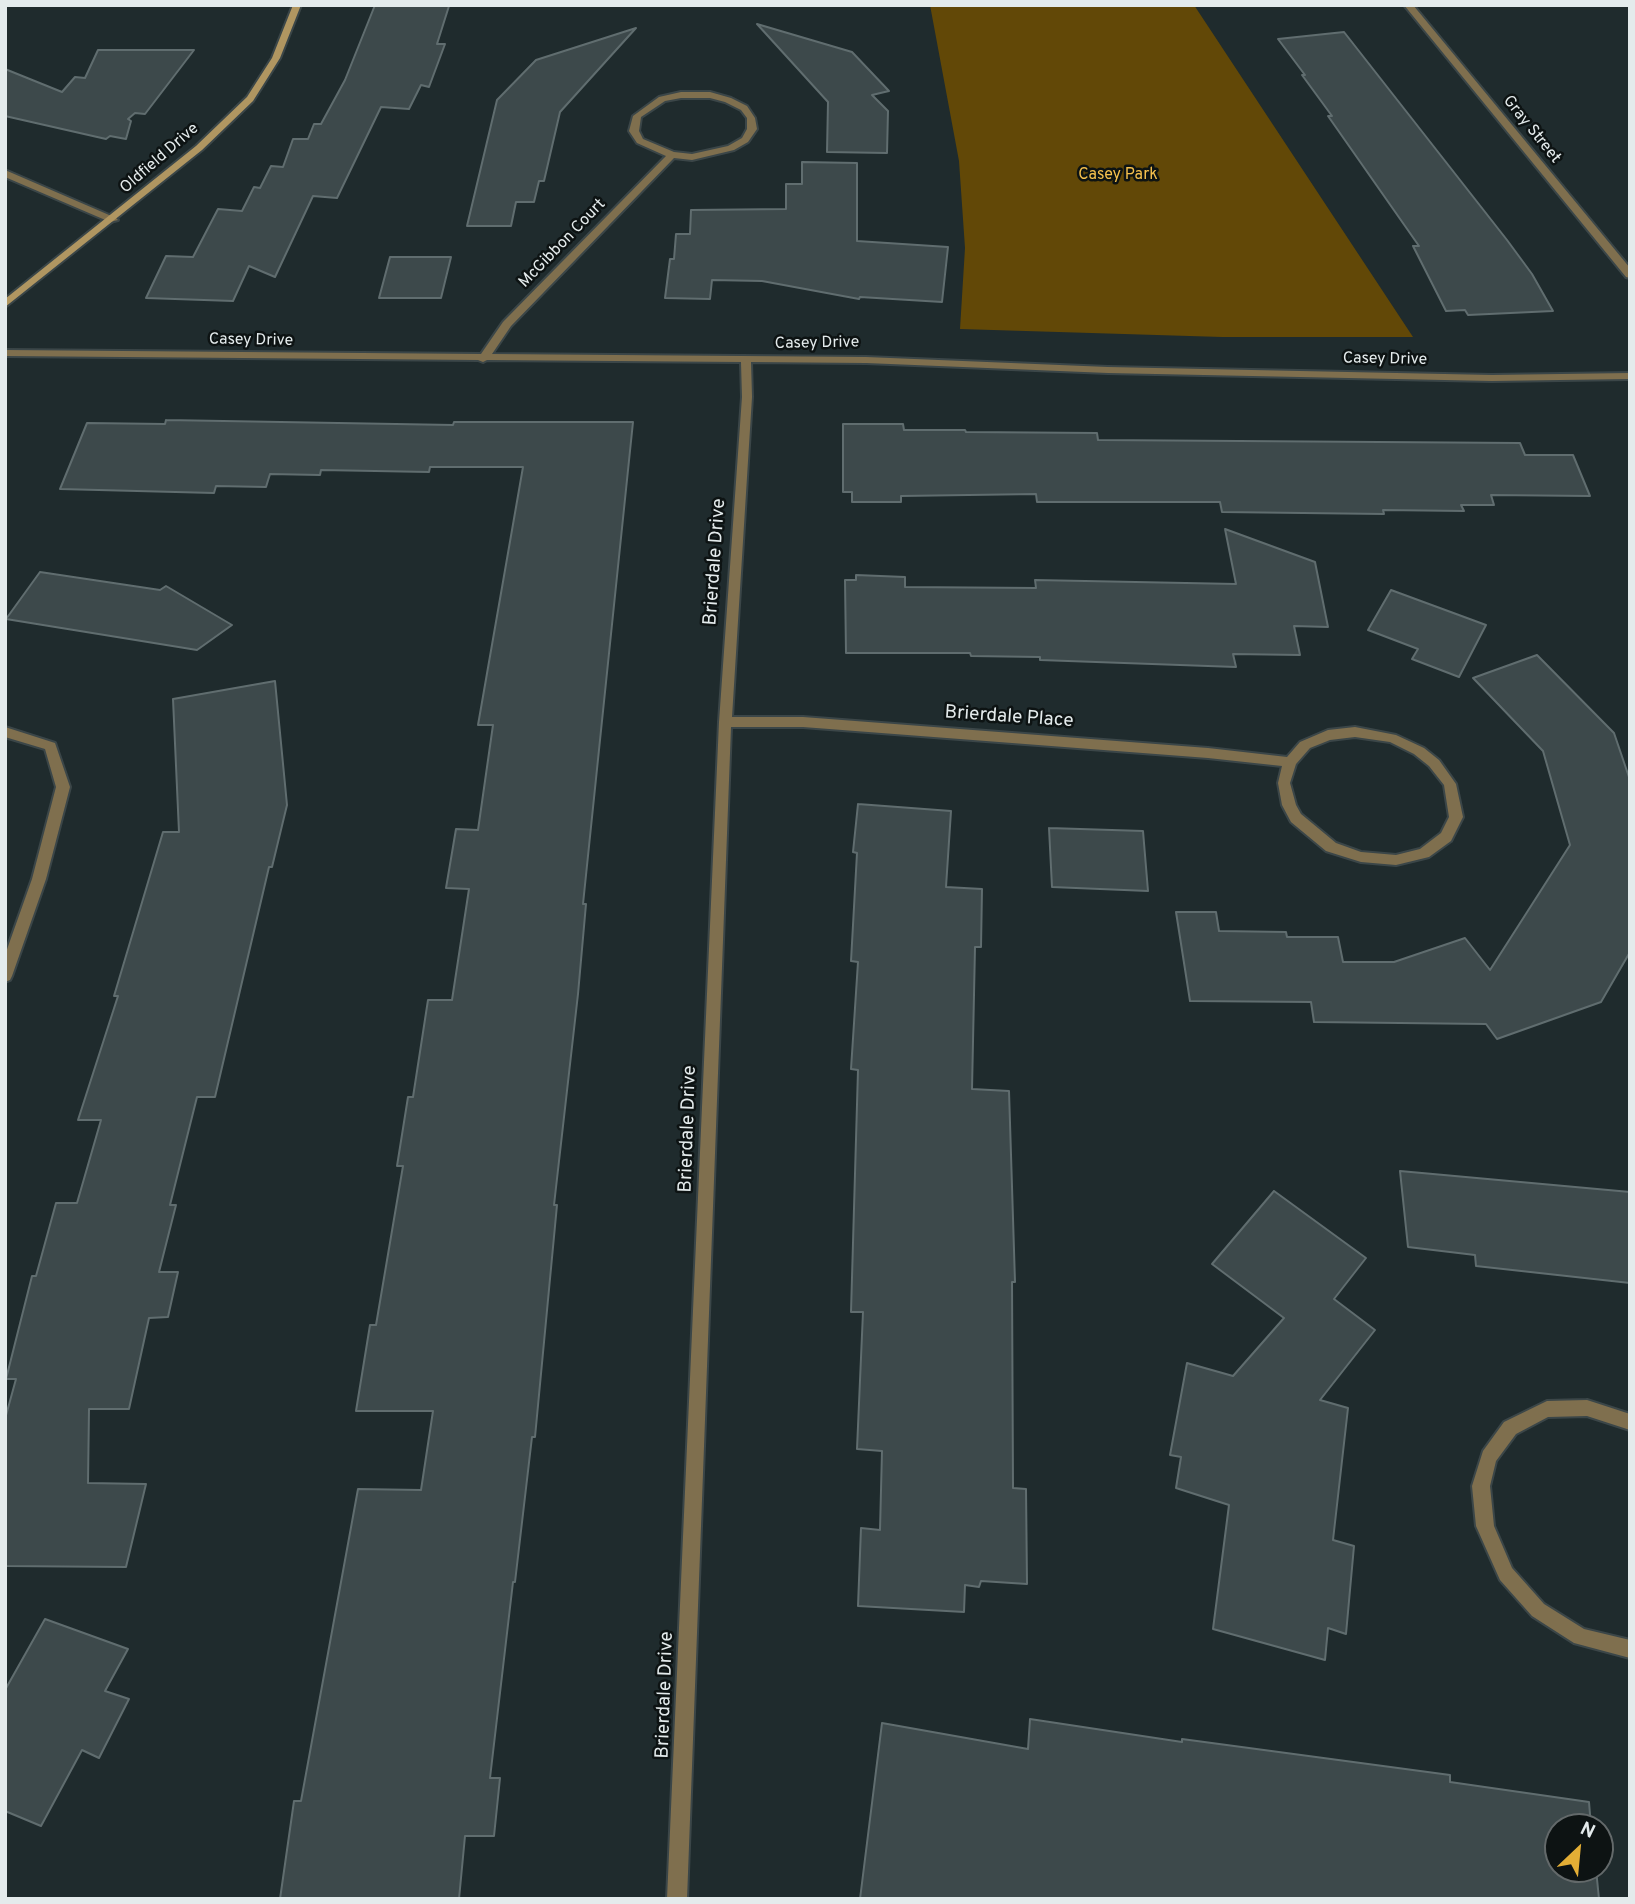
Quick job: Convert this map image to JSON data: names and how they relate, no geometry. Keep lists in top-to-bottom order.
{
  "streets": {
    "street": [
      "Gray Street",
      "Oldfield Drive",
      "McGibbon Court",
      "Casey Drive",
      "Brierdale Drive",
      "Brierdale Place"
    ]
  },
  "crossings": [
    ["McGibbon Court", "Casey Drive"],
    ["Casey Drive", "Brierdale Drive"],
    ["Brierdale Drive", "Brierdale Place"]
  ],
  "parks": ["Casey Park"],
  "north": "top right"
}
